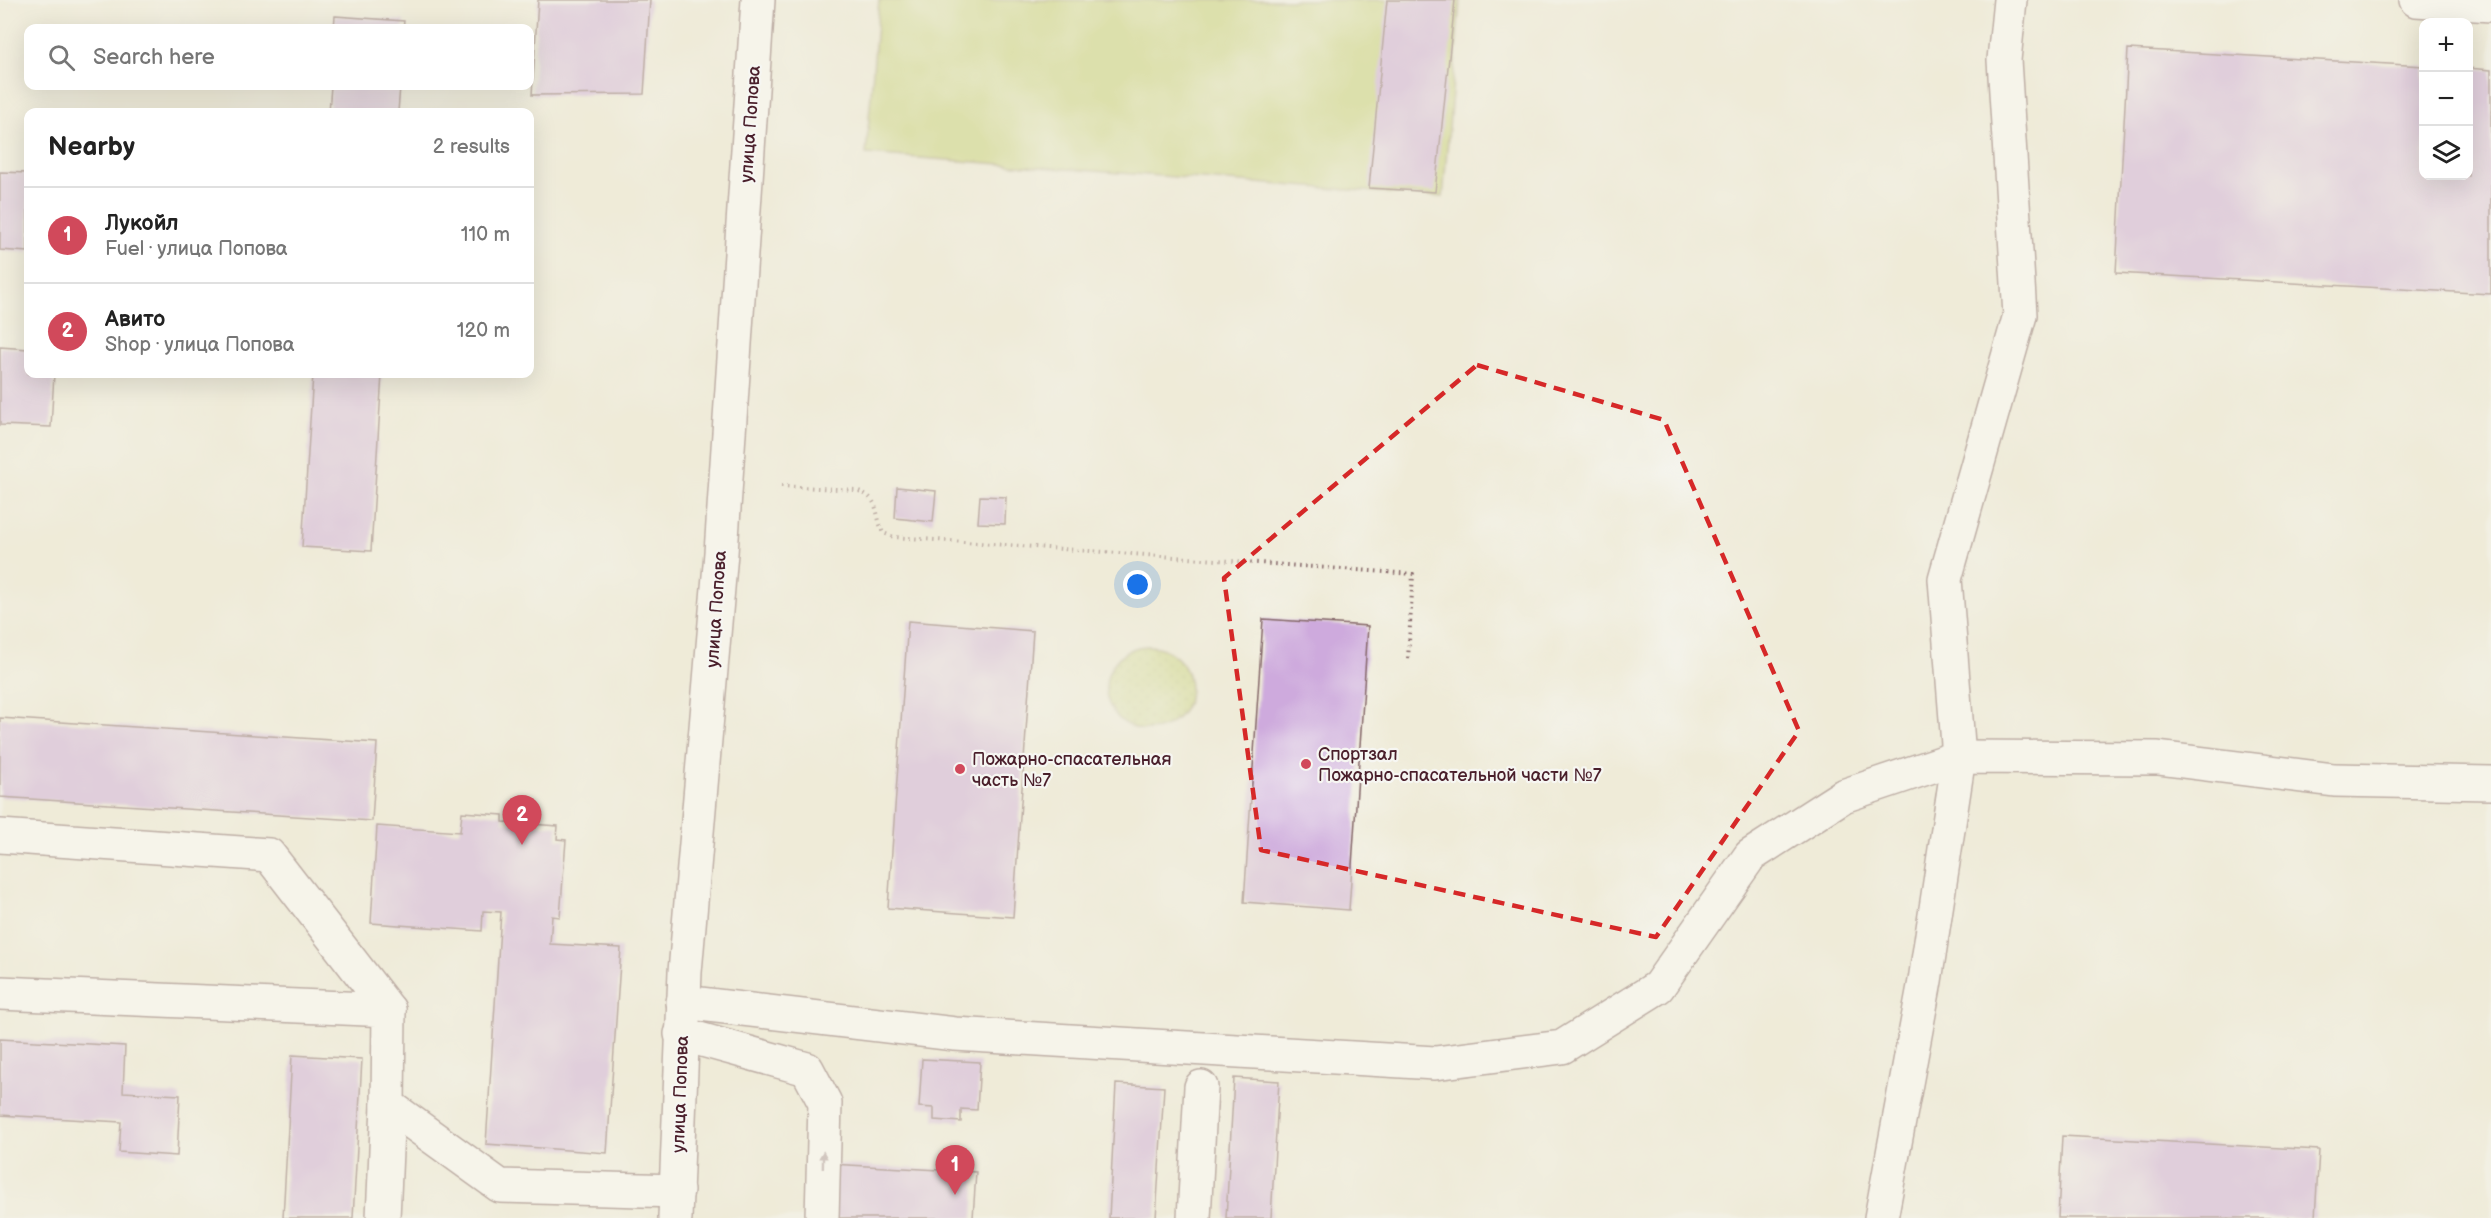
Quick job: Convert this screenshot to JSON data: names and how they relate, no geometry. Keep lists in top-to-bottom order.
{
  "streets": {
    "street": ["улица Попова"]
  },
  "places": ["Спортзал Пожарно-спасательной части №7", "Пожарно-спасательная часть №7"],
  "page": {
    "map_buttons": ["+", "−"],
    "search": "Search here",
    "heading": ["Nearby", "2 results"],
    "list": [
      {
        "mark": "1",
        "name": "Лукойл",
        "note": "Fuel · улица Попова",
        "value": "110 m"
      },
      {
        "mark": "2",
        "name": "Авито",
        "note": "Shop · улица Попова",
        "value": "120 m"
      }
    ],
    "pins": ["2", "1"]
  }
}
